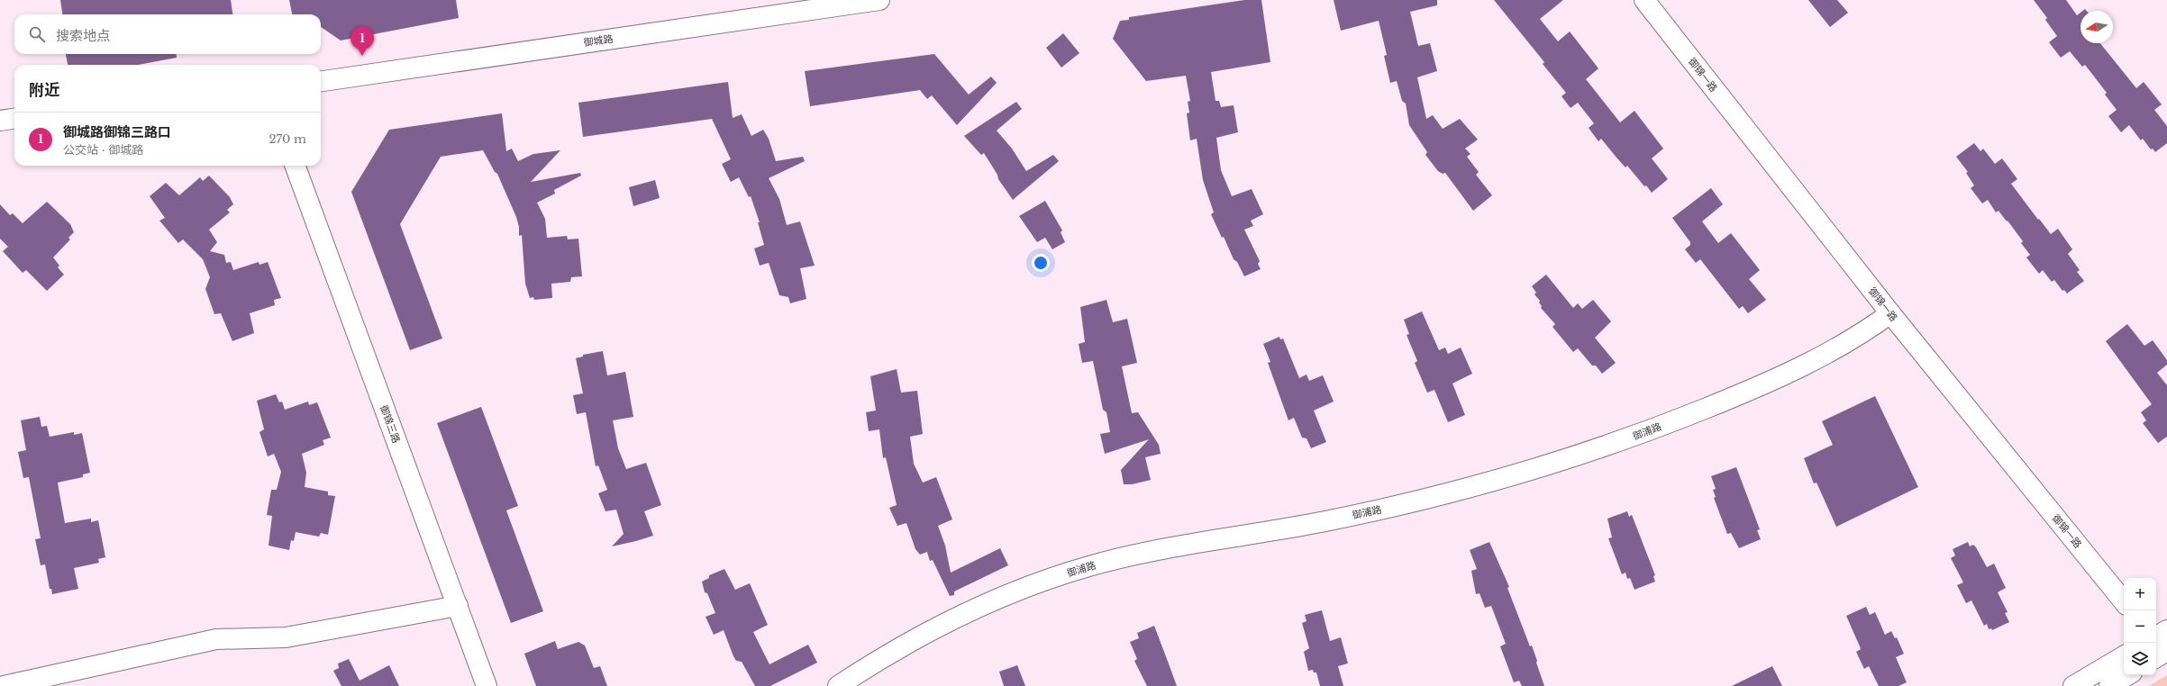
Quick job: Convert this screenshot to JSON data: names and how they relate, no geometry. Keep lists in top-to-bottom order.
{
  "streets": {
    "street": [
      "御城路",
      "御锦一路",
      "御锦三路",
      "御浦路"
    ]
  },
  "crossings": [
    ["御锦一路", "御浦路"]
  ],
  "north": "left",
  "page": {
    "search": "搜索地点",
    "pins": "1",
    "heading": "附近",
    "list": [
      {
        "mark": "1",
        "name": "御城路御锦三路口",
        "note": "公交站 · 御城路",
        "value": "270 m"
      }
    ],
    "map_buttons": ["+", "−"]
  }
}
